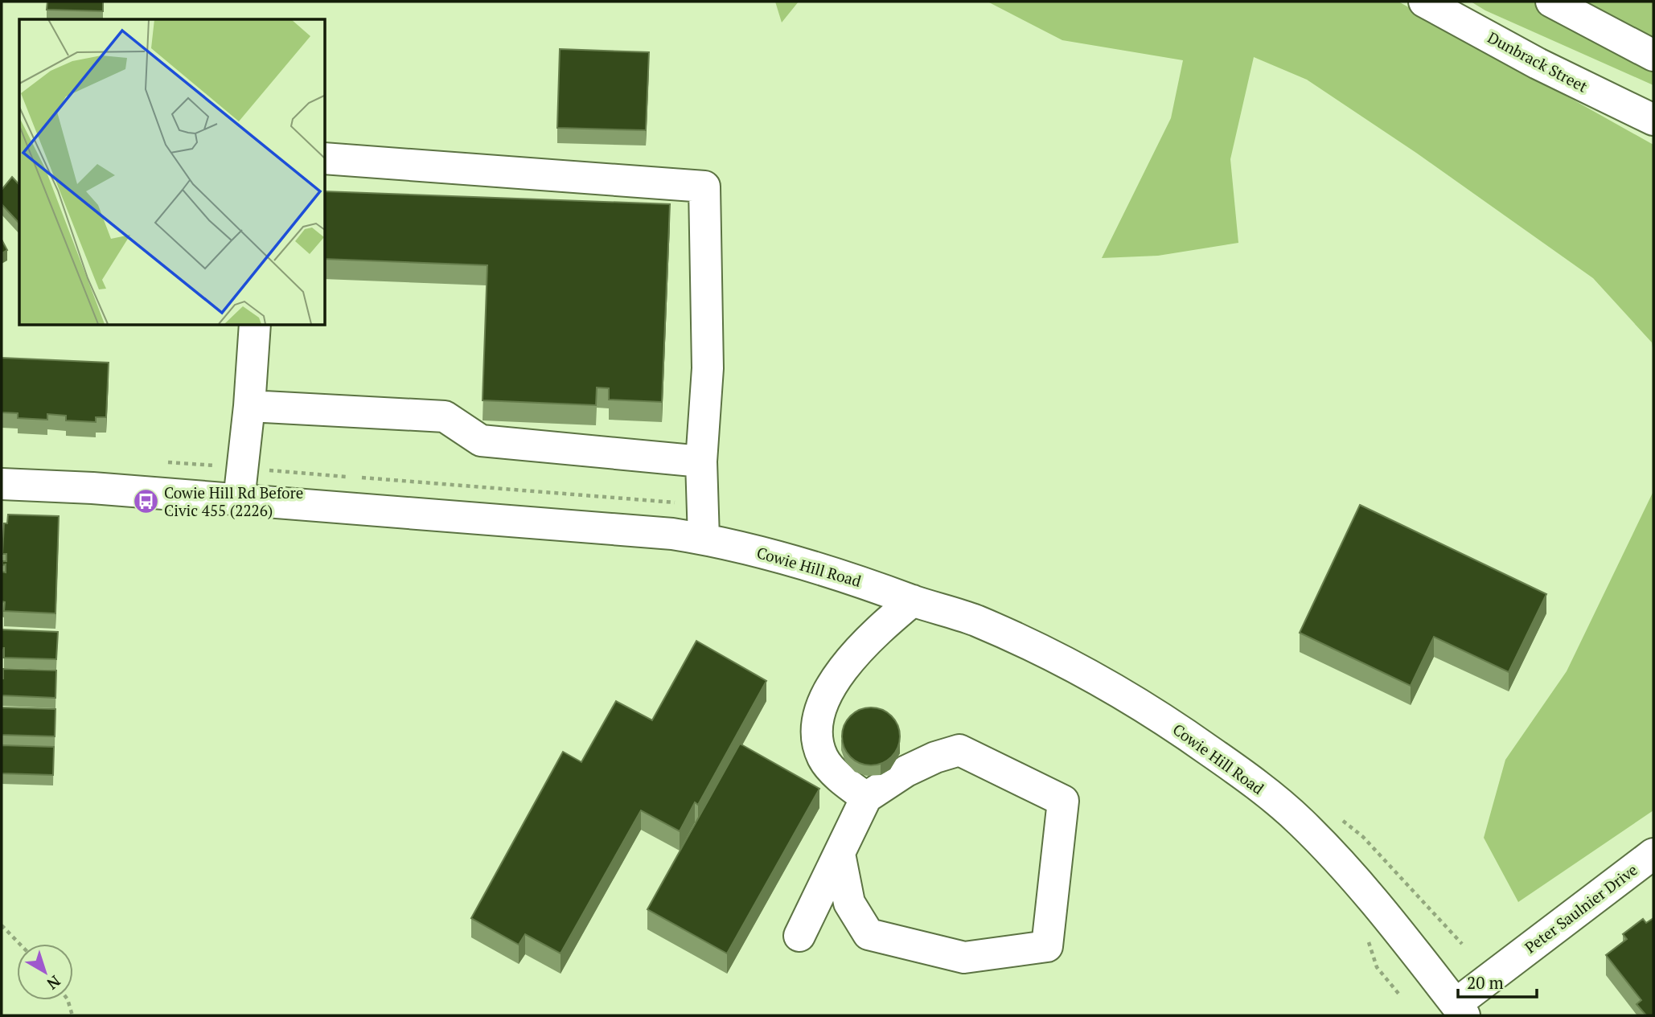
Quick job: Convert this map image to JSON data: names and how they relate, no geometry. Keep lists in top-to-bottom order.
{
  "streets": {
    "street": ["Dunbrack Street", "Cowie Hill Road", "Peter Saulnier Drive"]
  },
  "crossings": [
    ["Cowie Hill Road", "Peter Saulnier Drive"]
  ],
  "places": {
    "bus stop": ["Cowie Hill Rd Before Civic 455 (2226)"]
  },
  "scale_bar": "20 m",
  "north": "bottom right"
}
